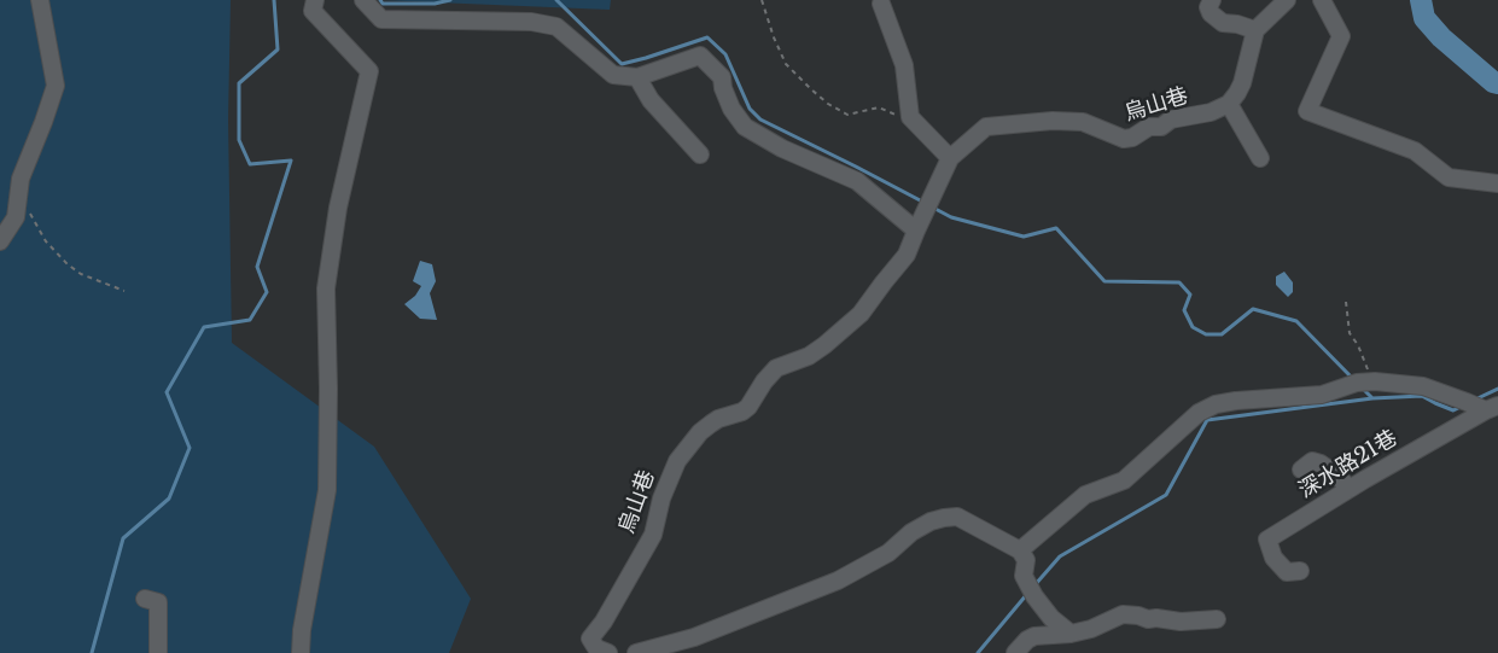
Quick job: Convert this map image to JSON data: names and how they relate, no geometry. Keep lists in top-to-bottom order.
{
  "streets": {
    "lane": ["烏山巷", "深水路21巷"]
  }
}
